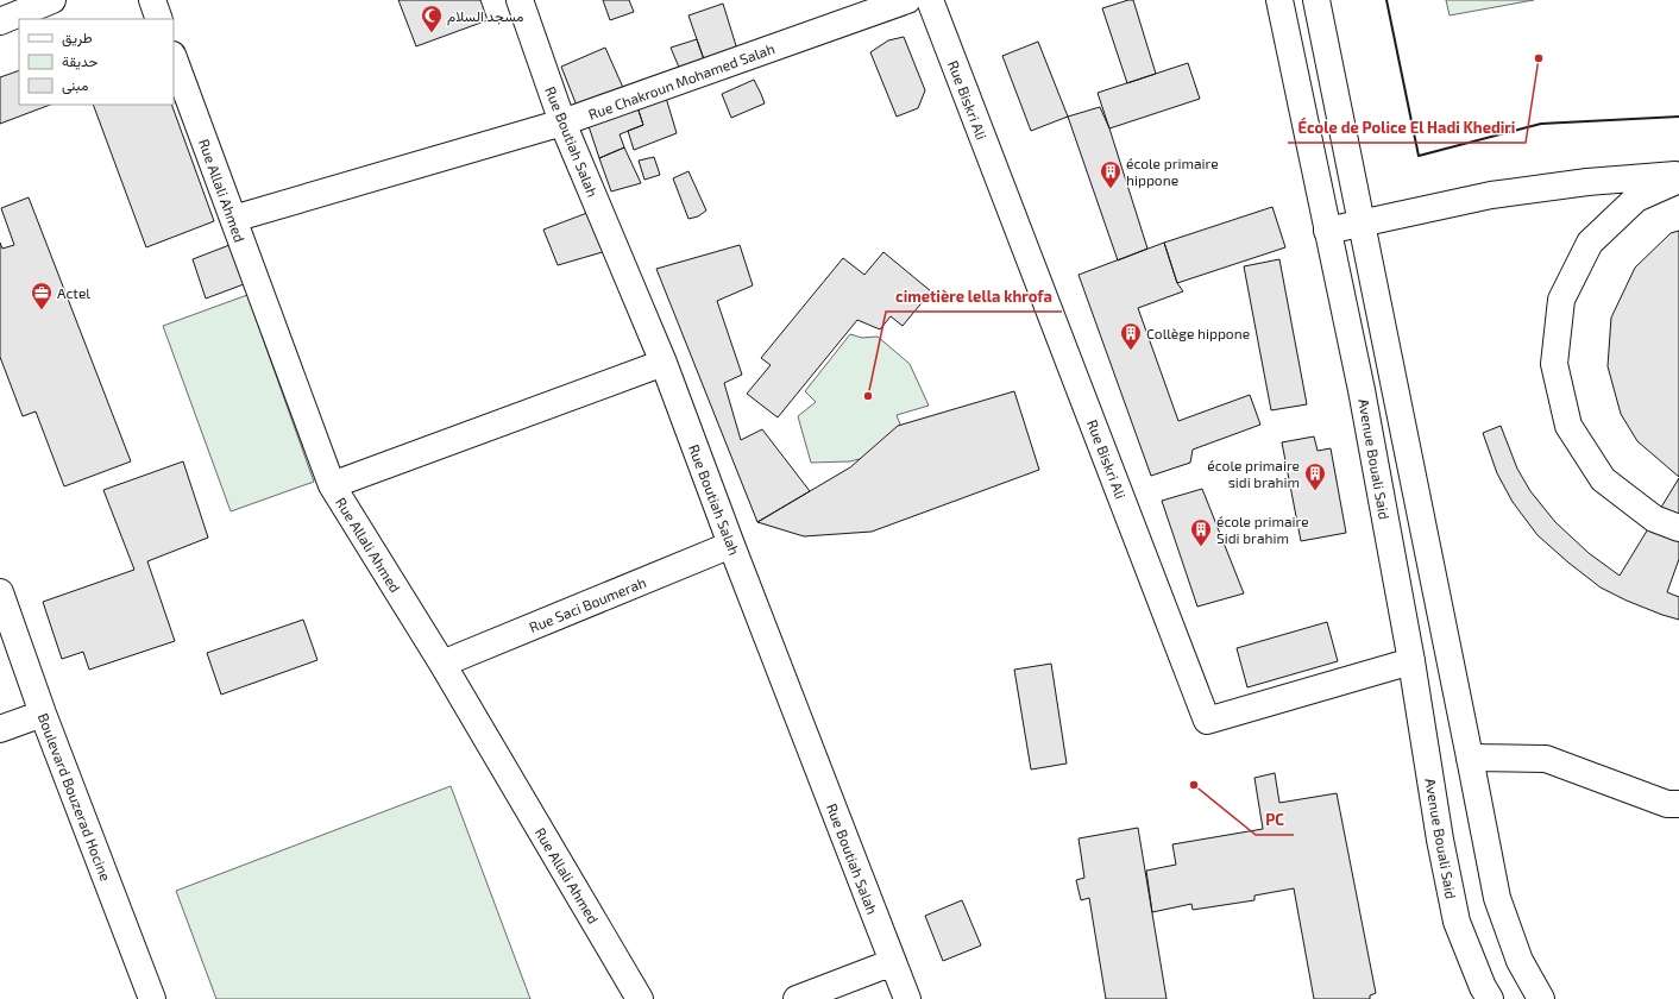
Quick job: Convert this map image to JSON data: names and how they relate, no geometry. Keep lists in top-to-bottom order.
{
  "streets": {
    "street": [
      "Rue Chakroun Mohamed Salah",
      "Rue Biskri Ali",
      "Rue Boutiah Salah",
      "Rue Allali Ahmed",
      "Avenue Bouali Said",
      "Rue Saci Boumerah",
      "Boulevard Bouzerad Hocine"
    ]
  },
  "crossings": [
    ["Rue Chakroun Mohamed Salah", "Rue Boutiah Salah"],
    ["Rue Chakroun Mohamed Salah", "Rue Allali Ahmed"],
    ["Rue Biskri Ali", "Avenue Bouali Said"],
    ["Rue Boutiah Salah", "Rue Saci Boumerah"],
    ["Rue Allali Ahmed", "Rue Saci Boumerah"]
  ],
  "places": {
    "mosque": ["مسجد السلام"],
    "other": ["École de Police El Hadi Khediri", "cimetière lella khrofa", "PC"],
    "building": [
      "école primaire hippone",
      "Collège hippone",
      "école primaire sidi brahim",
      "école primaire Sidi brahim"
    ],
    "office": ["Actel"]
  },
  "legend": ["طريق", "حديقة", "مبنى"]
}
